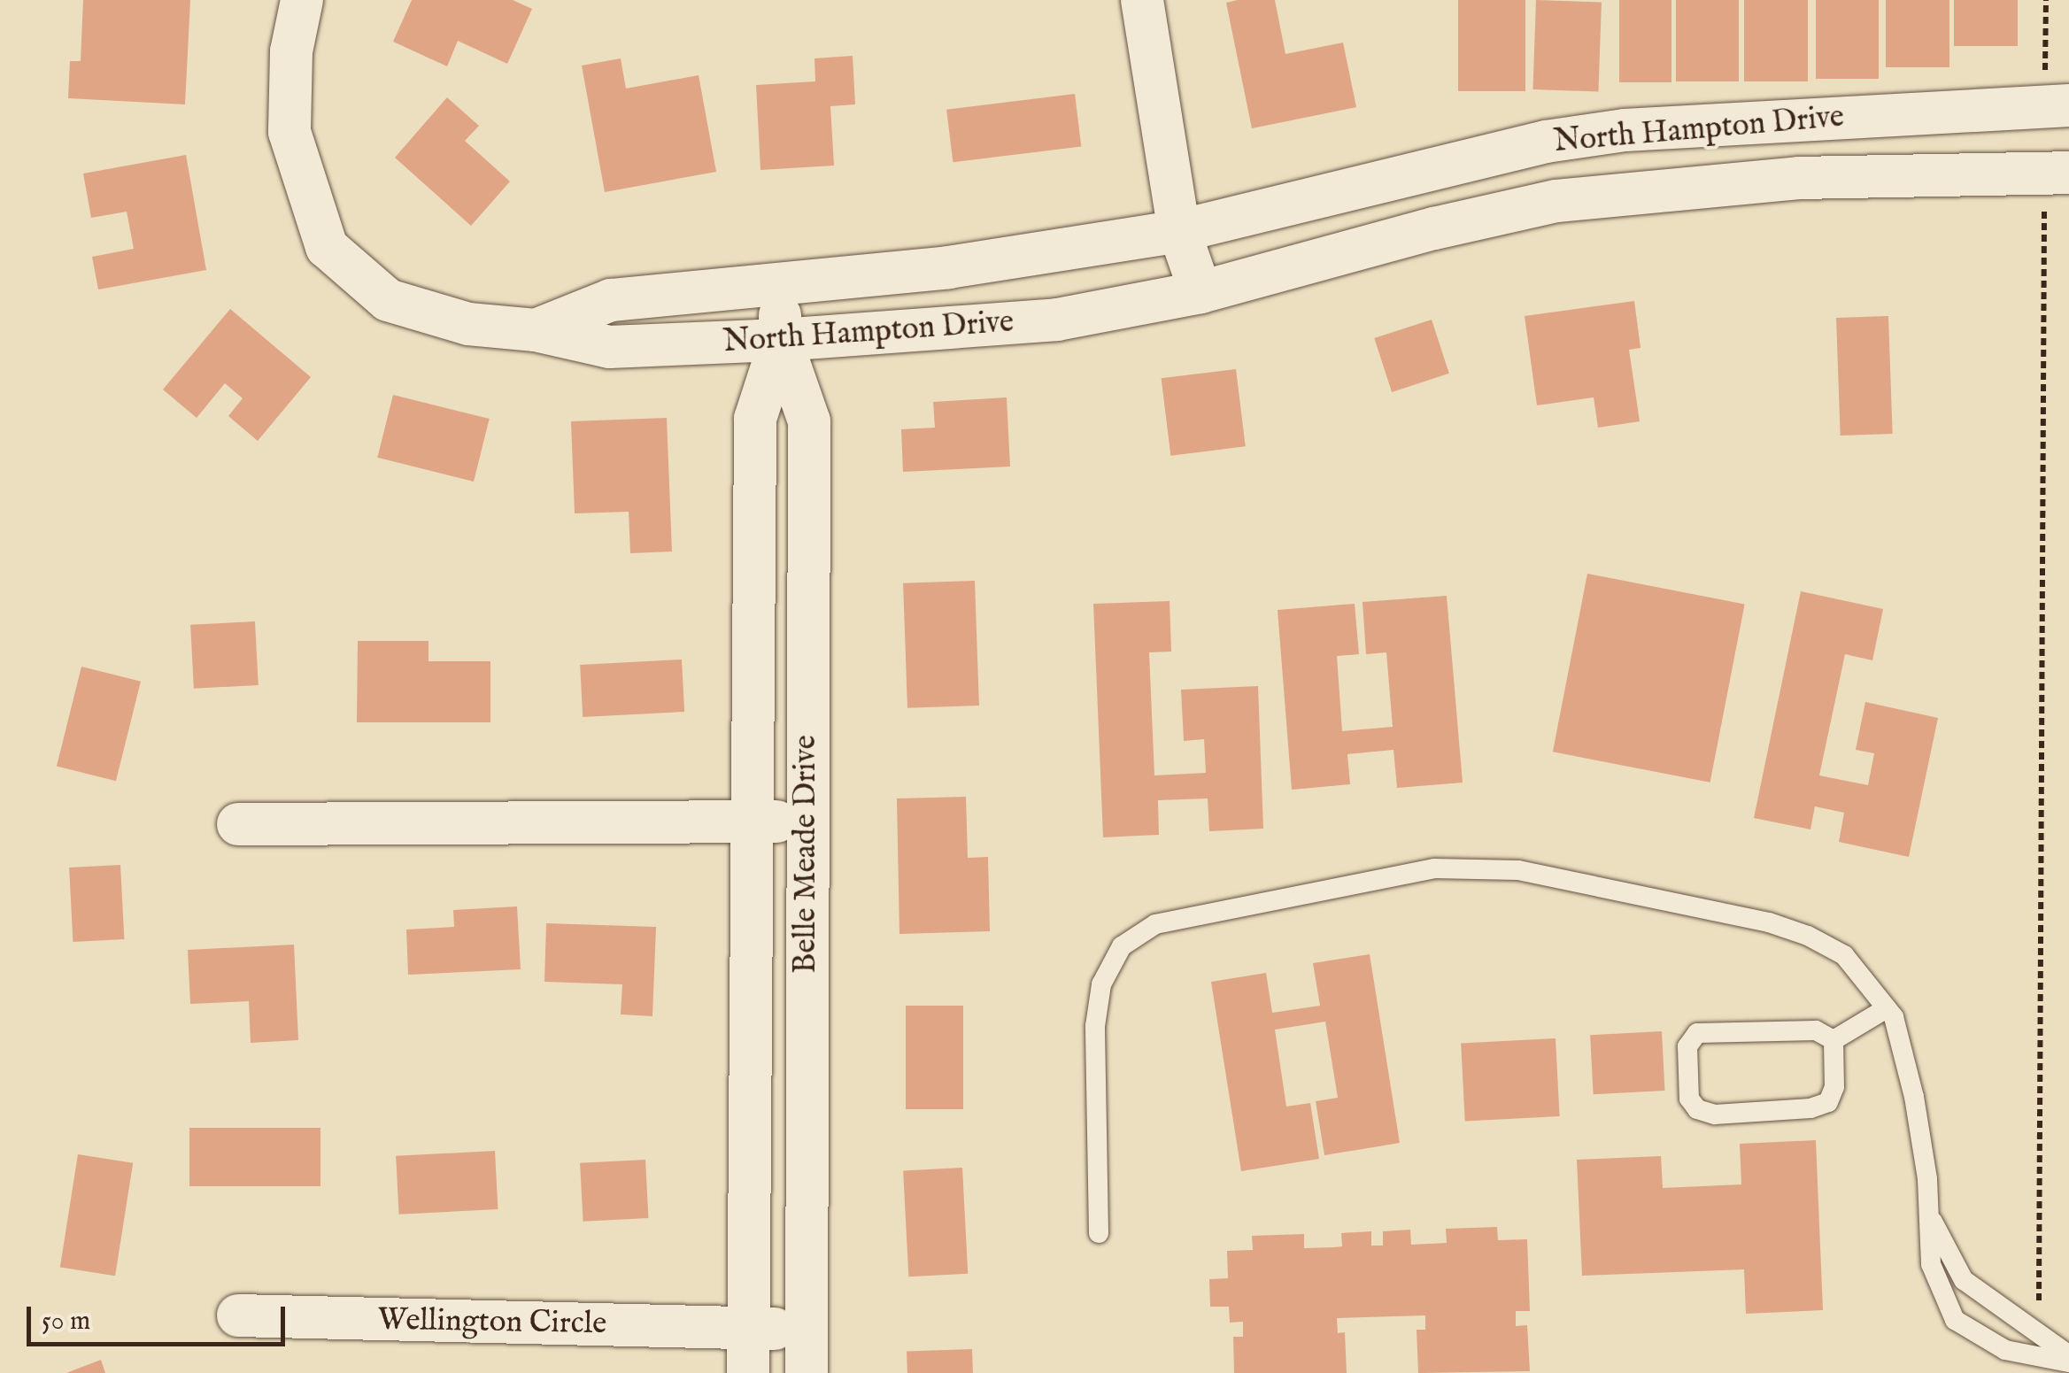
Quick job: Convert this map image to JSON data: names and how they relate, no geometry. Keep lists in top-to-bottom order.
{
  "streets": {
    "street": ["North Hampton Drive", "Belle Meade Drive", "Wellington Circle"]
  },
  "crossings": [
    ["North Hampton Drive", "Belle Meade Drive"],
    ["Belle Meade Drive", "Wellington Circle"]
  ],
  "scale_bar": "50 m"
}
